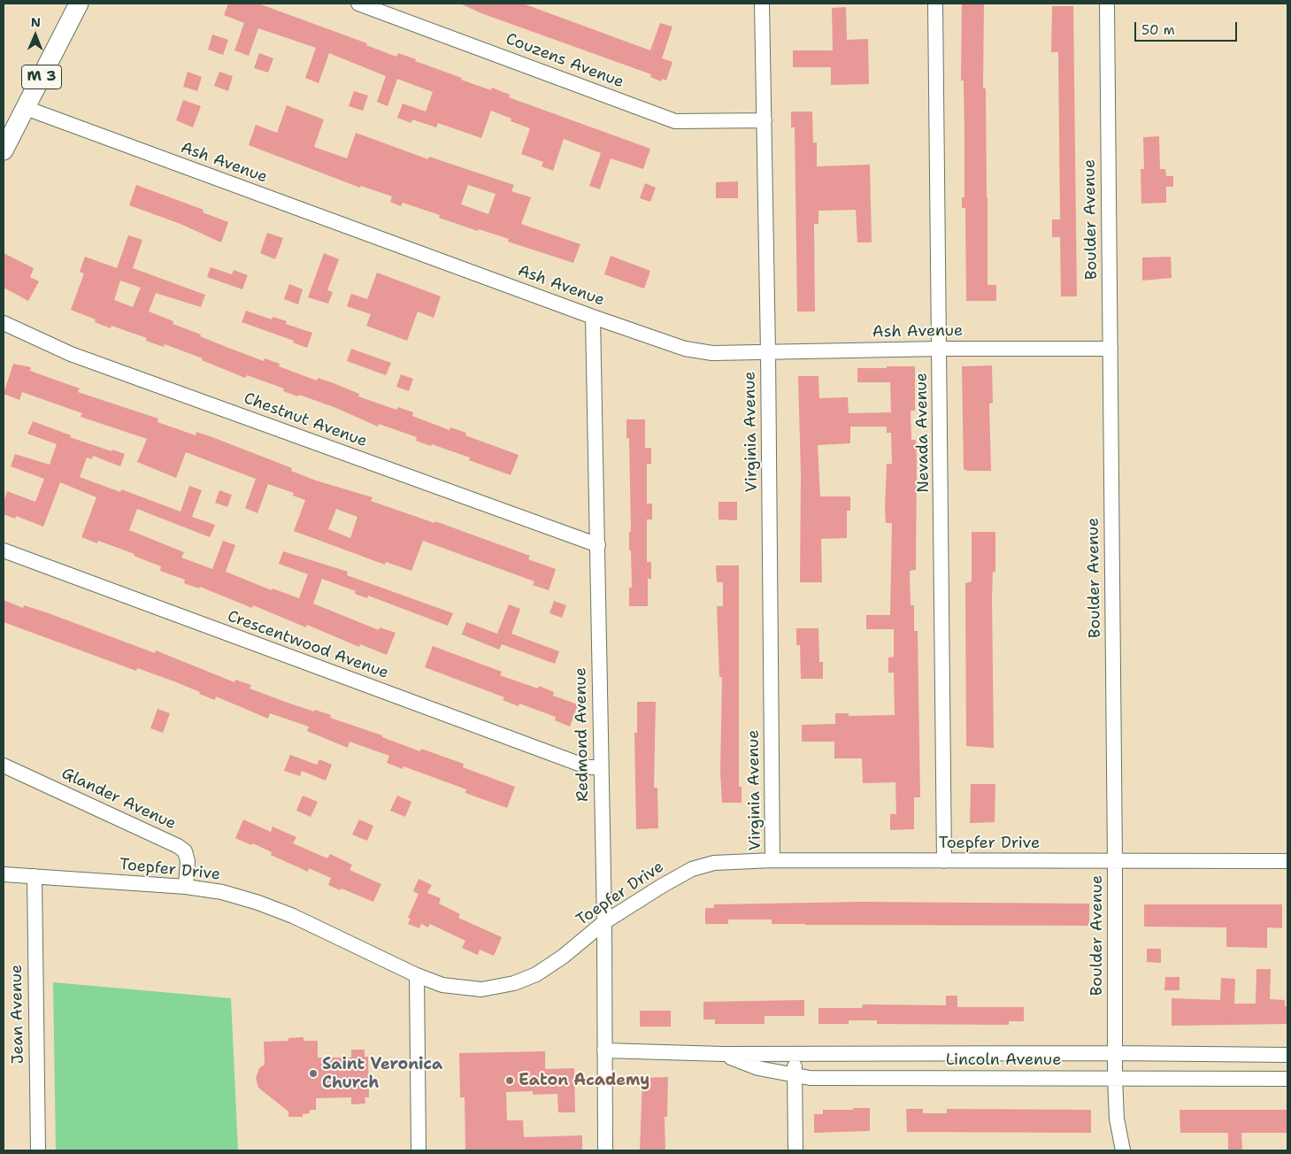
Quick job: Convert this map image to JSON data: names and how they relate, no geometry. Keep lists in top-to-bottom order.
{
  "streets": {
    "main road": ["M 3"],
    "street": [
      "Couzens Avenue",
      "Ash Avenue",
      "Boulder Avenue",
      "Chestnut Avenue",
      "Virginia Avenue",
      "Nevada Avenue",
      "Crescentwood Avenue",
      "Redmond Avenue",
      "Glander Avenue",
      "Toepfer Drive",
      "Jean Avenue",
      "Lincoln Avenue"
    ]
  },
  "crossings": [
    ["Couzens Avenue", "Virginia Avenue"],
    ["M 3", "Ash Avenue"],
    ["Ash Avenue", "Boulder Avenue"],
    ["Ash Avenue", "Virginia Avenue"],
    ["Ash Avenue", "Nevada Avenue"],
    ["Ash Avenue", "Redmond Avenue"],
    ["Boulder Avenue", "Toepfer Drive"],
    ["Boulder Avenue", "Lincoln Avenue"],
    ["Chestnut Avenue", "Redmond Avenue"],
    ["Virginia Avenue", "Toepfer Drive"],
    ["Nevada Avenue", "Toepfer Drive"],
    ["Crescentwood Avenue", "Redmond Avenue"],
    ["Redmond Avenue", "Toepfer Drive"],
    ["Redmond Avenue", "Lincoln Avenue"],
    ["Glander Avenue", "Toepfer Drive"],
    ["Toepfer Drive", "Jean Avenue"]
  ],
  "places": ["Saint Veronica Church", "Eaton Academy"],
  "scale_bar": "50 m",
  "north": "top"
}
